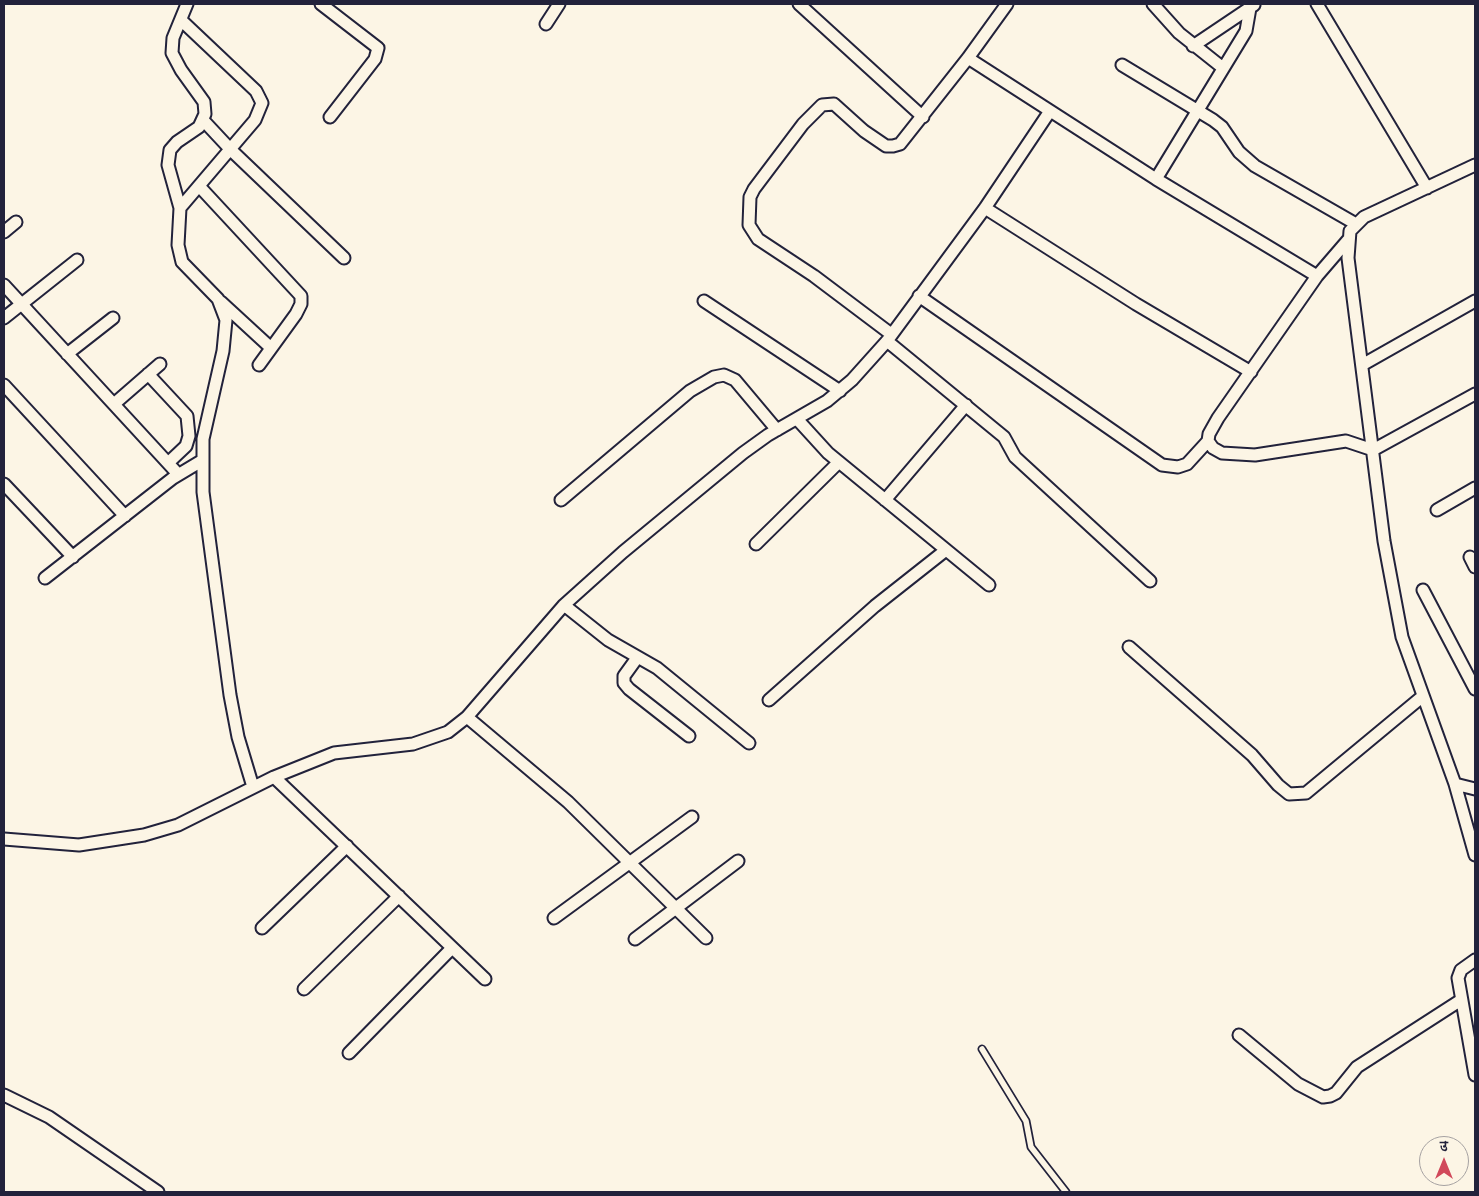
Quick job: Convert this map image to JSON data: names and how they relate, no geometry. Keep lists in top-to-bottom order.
{
  "north": "top"
}
